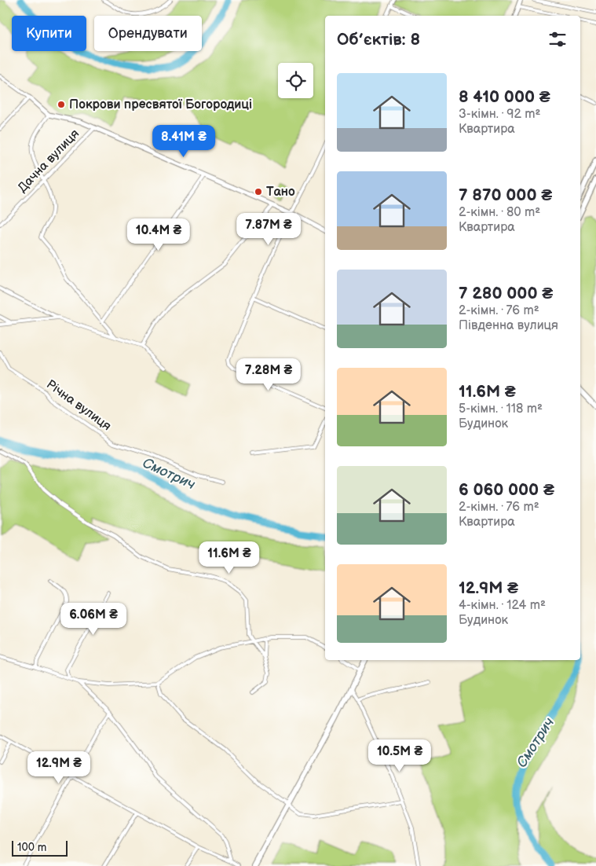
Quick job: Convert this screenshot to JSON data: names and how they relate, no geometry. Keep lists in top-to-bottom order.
{
  "streets": {
    "street": ["Дачна вулиця", "Річна вулиця"]
  },
  "water": ["Смотрич"],
  "places": ["Покрови пресвятої Богородиці", "Тано"],
  "scale_bar": "100 m",
  "page": {
    "chip": ["Купити", "Орендувати"],
    "heading": "Об’єктів: 8",
    "list": [
      {
        "name": "8 410 000 ₴",
        "note": "3-кімн. · 92 m² · Квартира"
      },
      {
        "name": "7 870 000 ₴",
        "note": "2-кімн. · 80 m² · Квартира"
      },
      {
        "name": "7 280 000 ₴",
        "note": "2-кімн. · 76 m² · Південна вулиця"
      },
      {
        "name": "11.6M ₴",
        "note": "5-кімн. · 118 m² · Будинок"
      },
      {
        "name": "6 060 000 ₴",
        "note": "2-кімн. · 76 m² · Квартира"
      },
      {
        "name": "12.9M ₴",
        "note": "4-кімн. · 124 m² · Будинок"
      }
    ],
    "price": [
      "8.41M ₴",
      "7.87M ₴",
      "10.4M ₴",
      "7.28M ₴",
      "11.6M ₴",
      "6.06M ₴",
      "10.5M ₴",
      "12.9M ₴"
    ],
    "scale": "100 m"
  }
}
